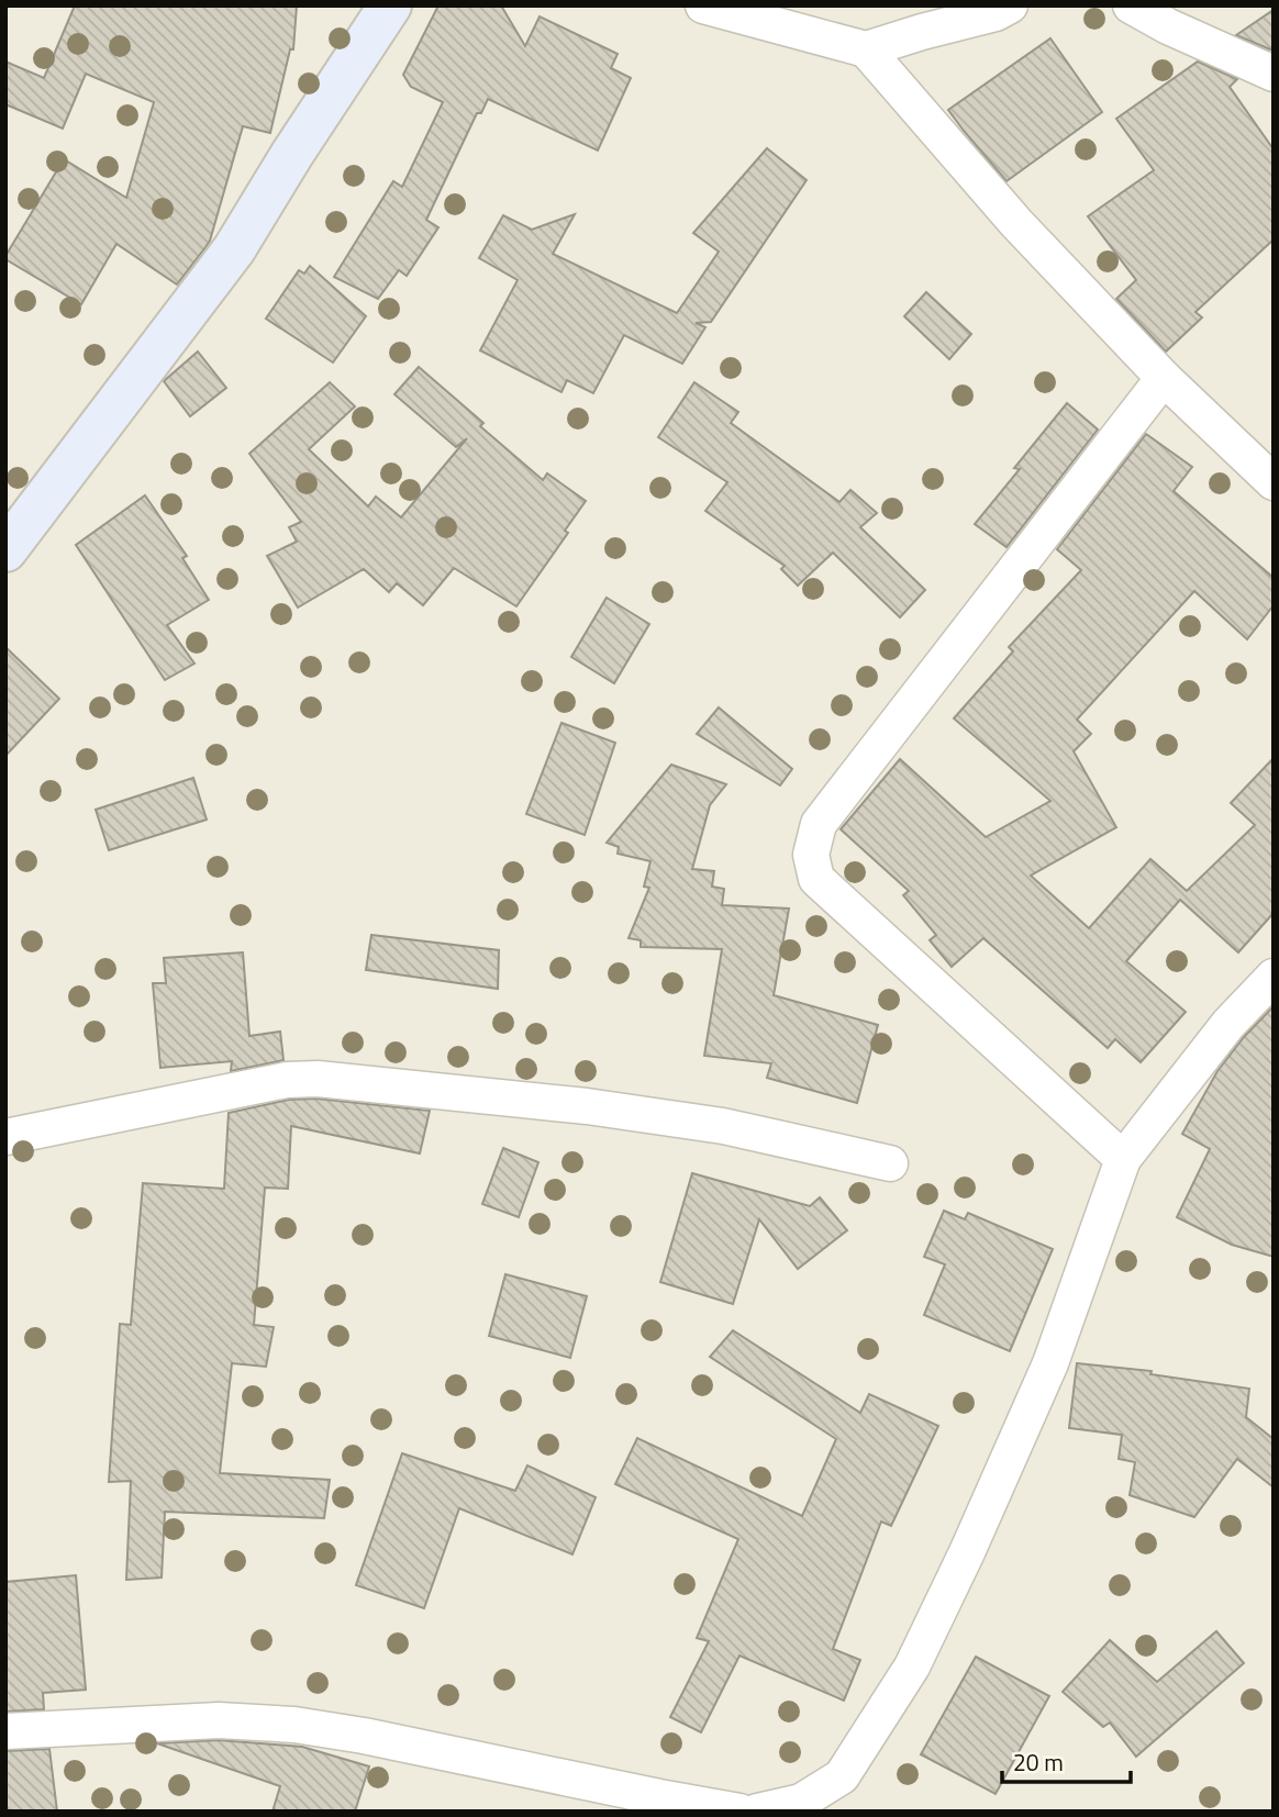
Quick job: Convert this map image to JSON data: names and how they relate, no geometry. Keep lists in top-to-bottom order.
{
  "scale_bar": "20 m"
}
